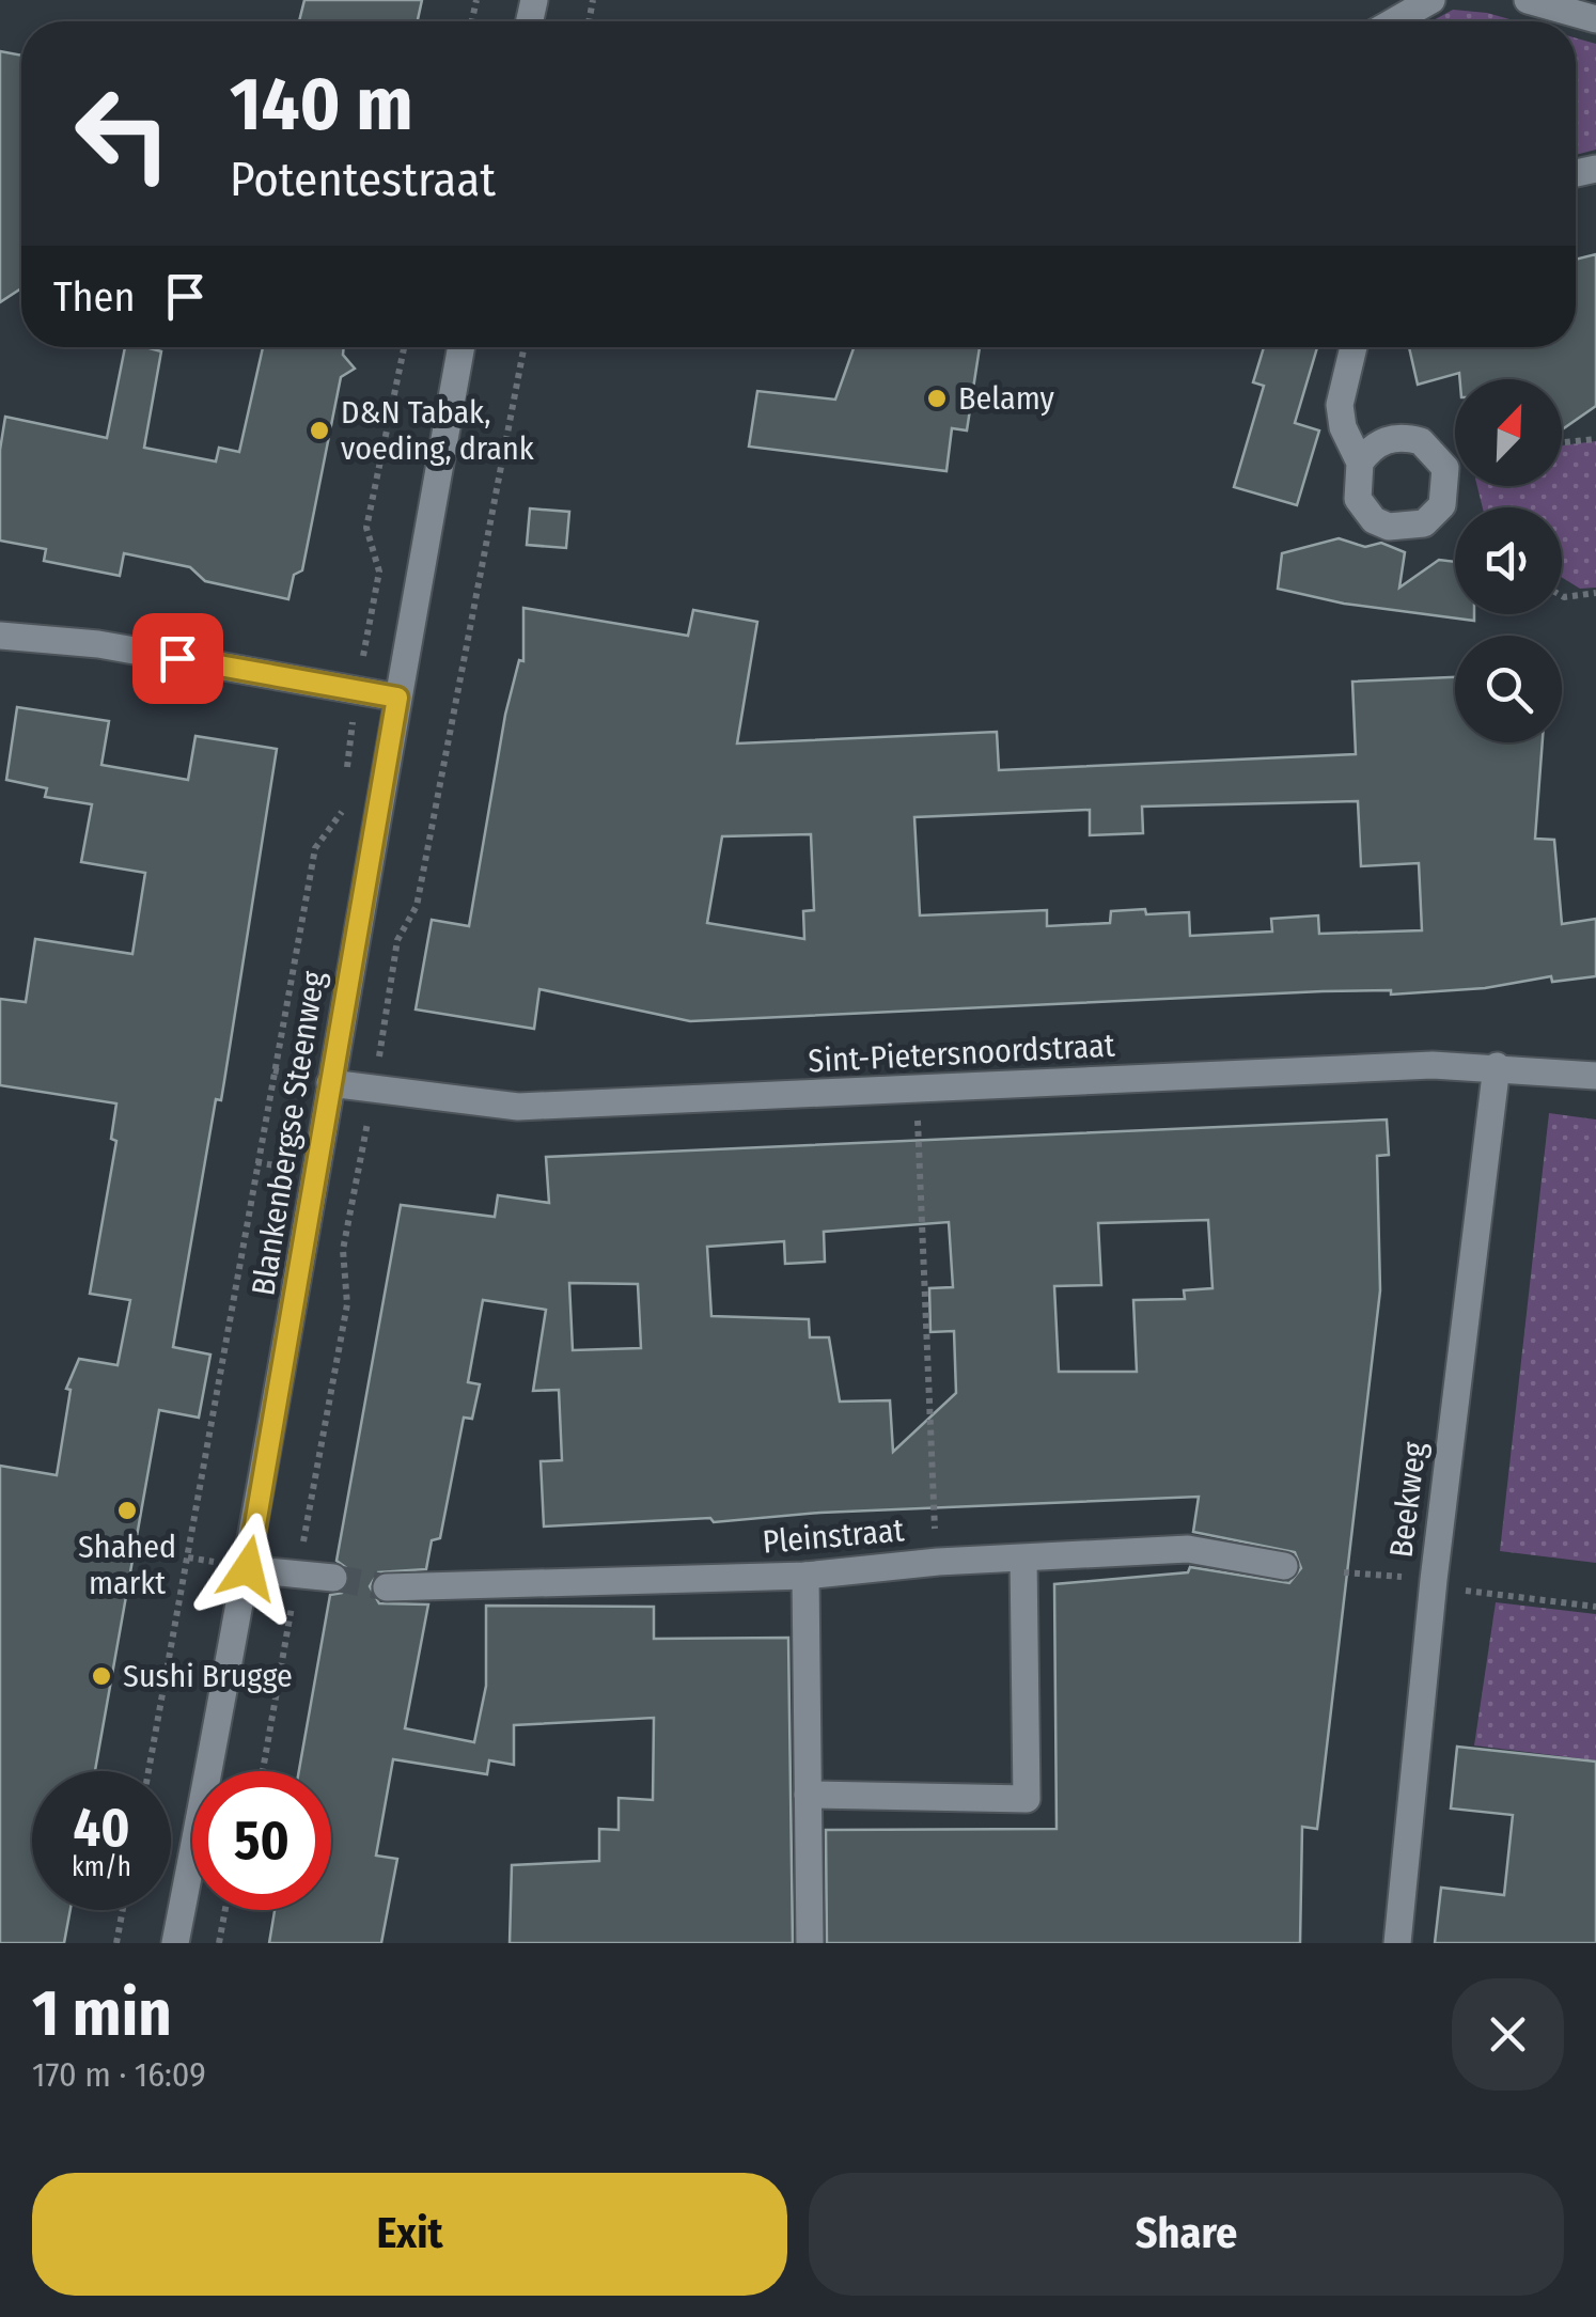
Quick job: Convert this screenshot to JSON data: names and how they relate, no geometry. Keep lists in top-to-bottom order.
{
  "streets": {
    "street": [
      "Sint-Pietersnoordstraat",
      "Blankenbergse Steenweg",
      "Beekweg",
      "Pleinstraat"
    ]
  },
  "crossings": [
    ["Sint-Pietersnoordstraat", "Blankenbergse Steenweg"],
    ["Sint-Pietersnoordstraat", "Beekweg"]
  ],
  "places": [
    "Belamy",
    "D&N Tabak, voeding, drank",
    "Shahed markt",
    "Sushi Brugge"
  ],
  "north": "top right",
  "page": {
    "turn": ["140 m", "Potentestraat"],
    "then": "Then",
    "speed": "40 km/h",
    "limit": "50",
    "heading": ["1 min", "170 m · 16:09"],
    "buttons": ["Exit", "Share"]
  }
}
